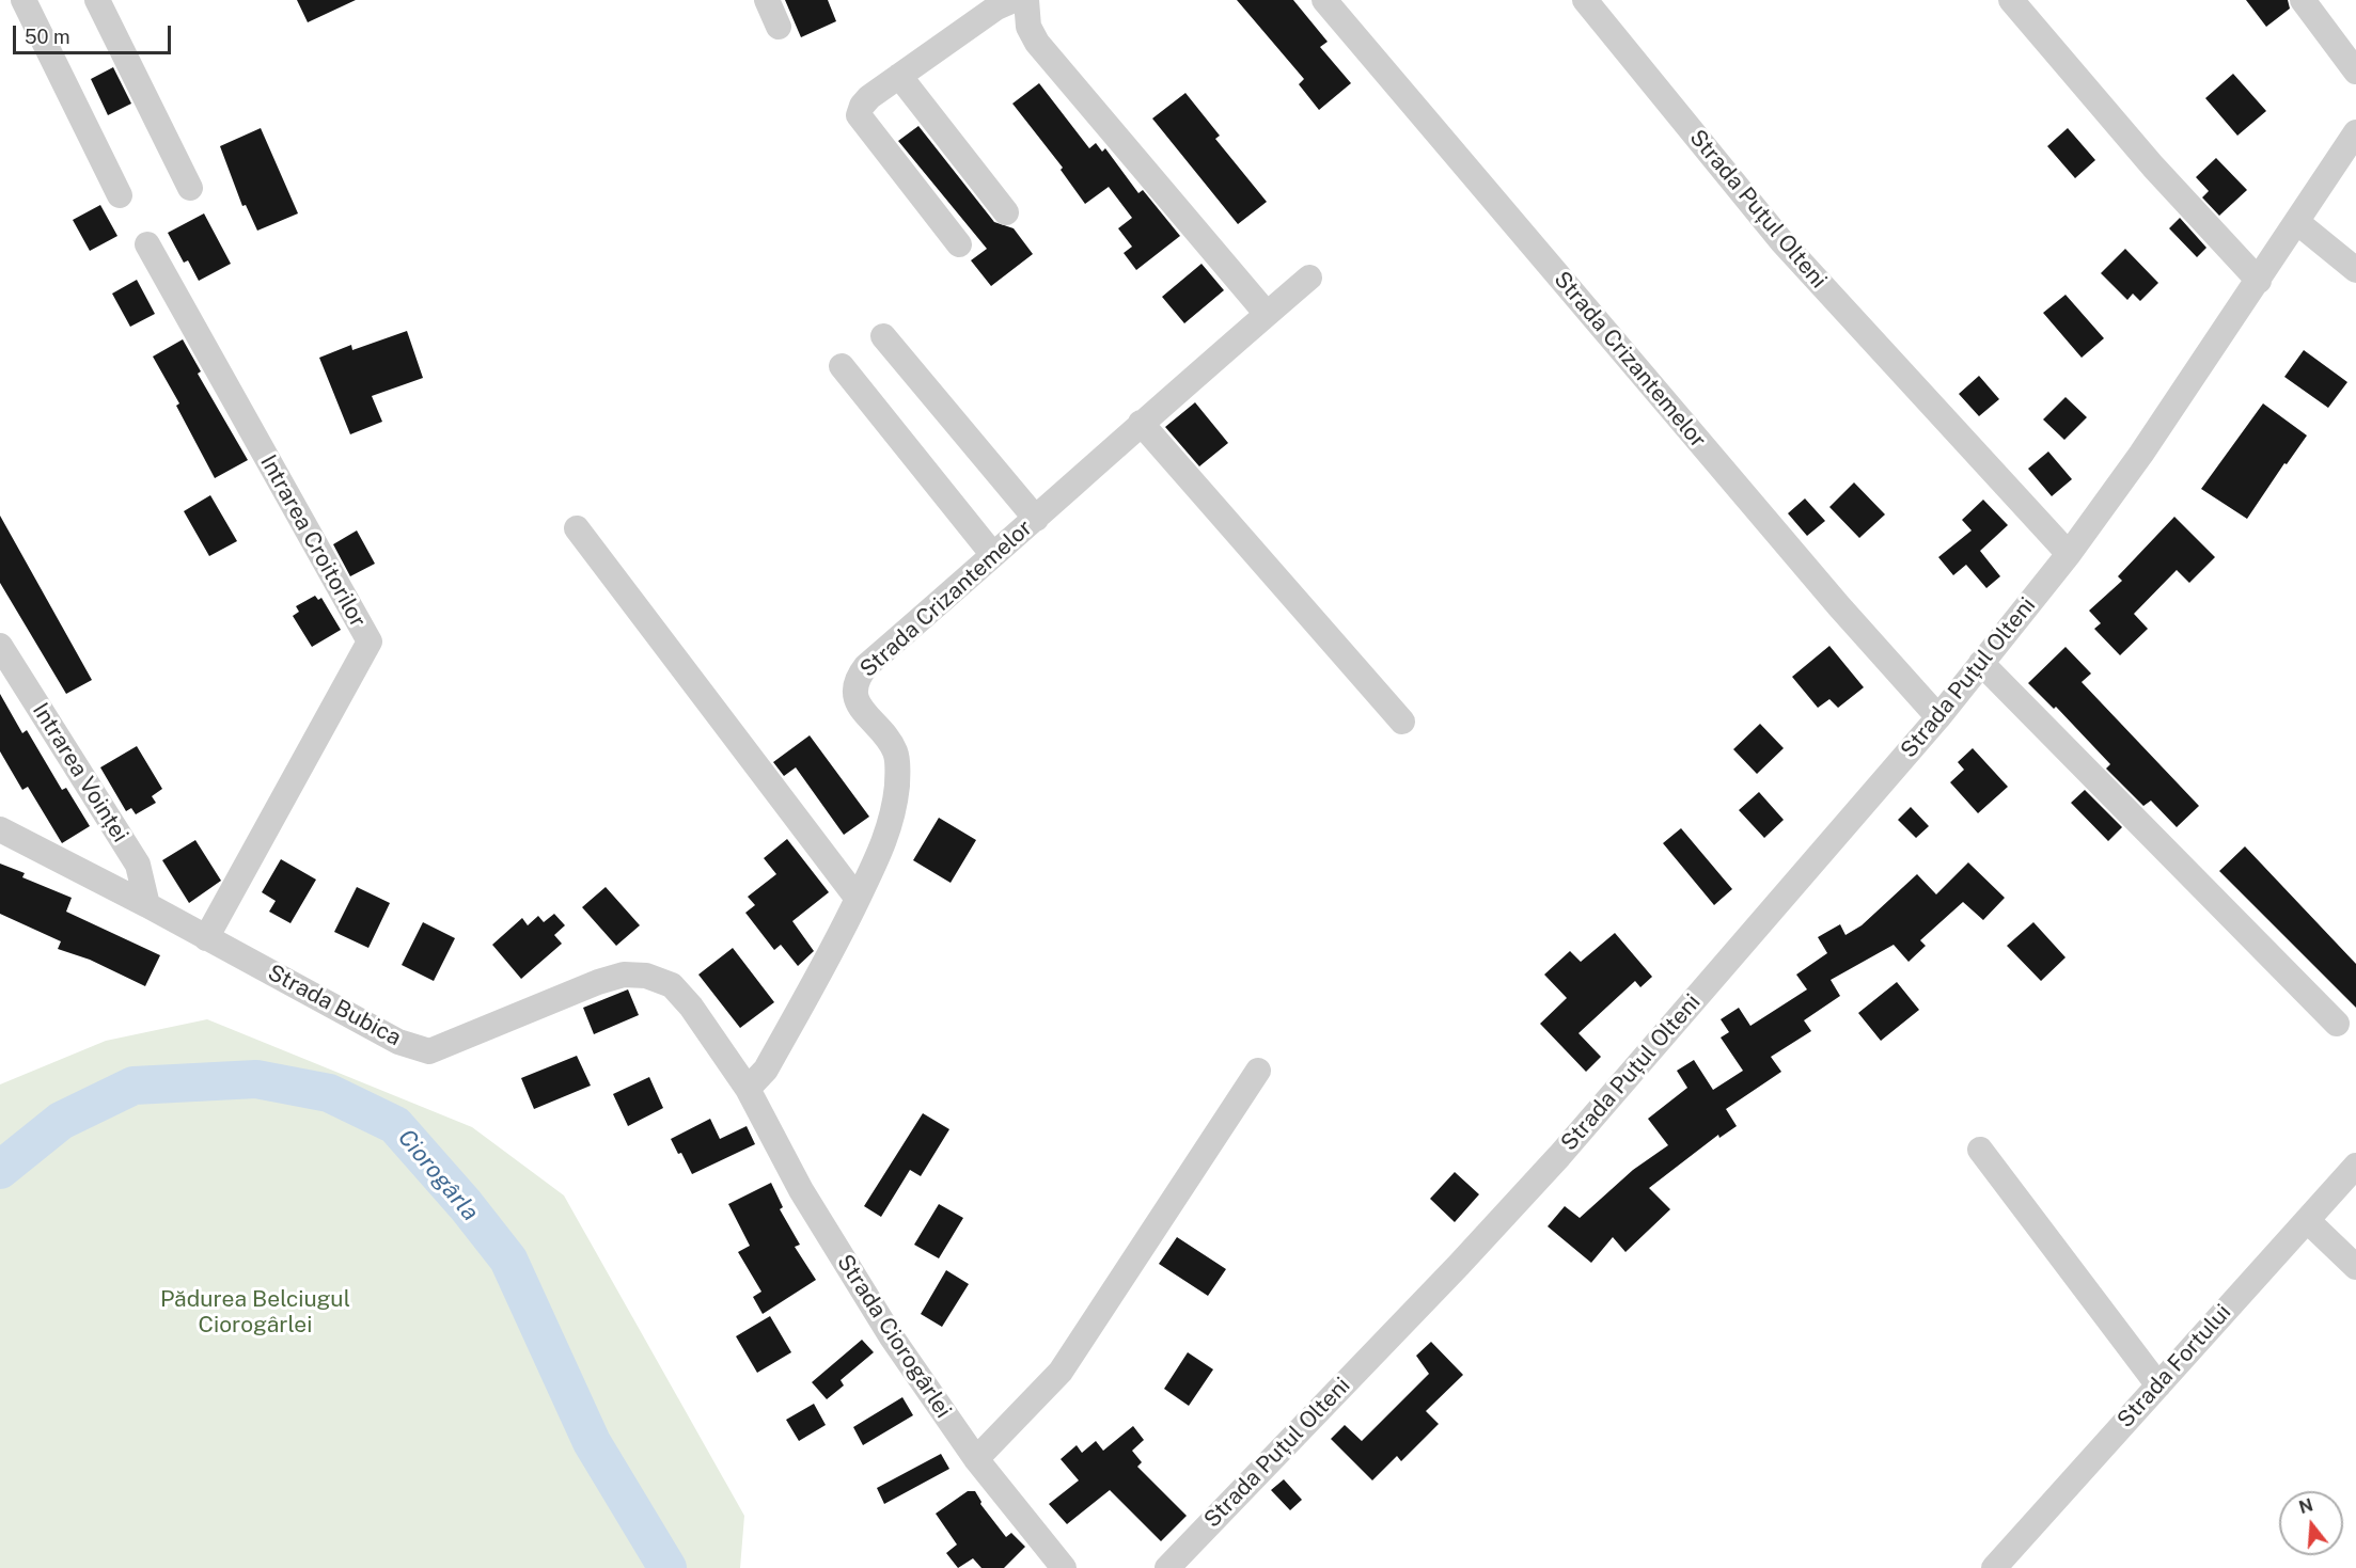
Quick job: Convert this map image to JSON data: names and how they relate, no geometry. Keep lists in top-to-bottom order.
{
  "streets": {
    "street": [
      "Strada Puțul Olteni",
      "Strada Crizantemelor",
      "Intrarea Croitorilor",
      "Intrarea Voinței",
      "Strada Bubica",
      "Strada Ciorogârlei",
      "Strada Fortului"
    ]
  },
  "crossings": [
    ["Strada Puțul Olteni", "Strada Crizantemelor"],
    ["Strada Crizantemelor", "Strada Bubica"],
    ["Strada Crizantemelor", "Strada Ciorogârlei"],
    ["Intrarea Croitorilor", "Strada Bubica"],
    ["Intrarea Voinței", "Strada Bubica"],
    ["Strada Bubica", "Strada Ciorogârlei"]
  ],
  "water": ["Ciorogârla"],
  "parks": ["Pădurea Belciugul Ciorogârlei"],
  "scale_bar": "50 m",
  "north": "top"
}
